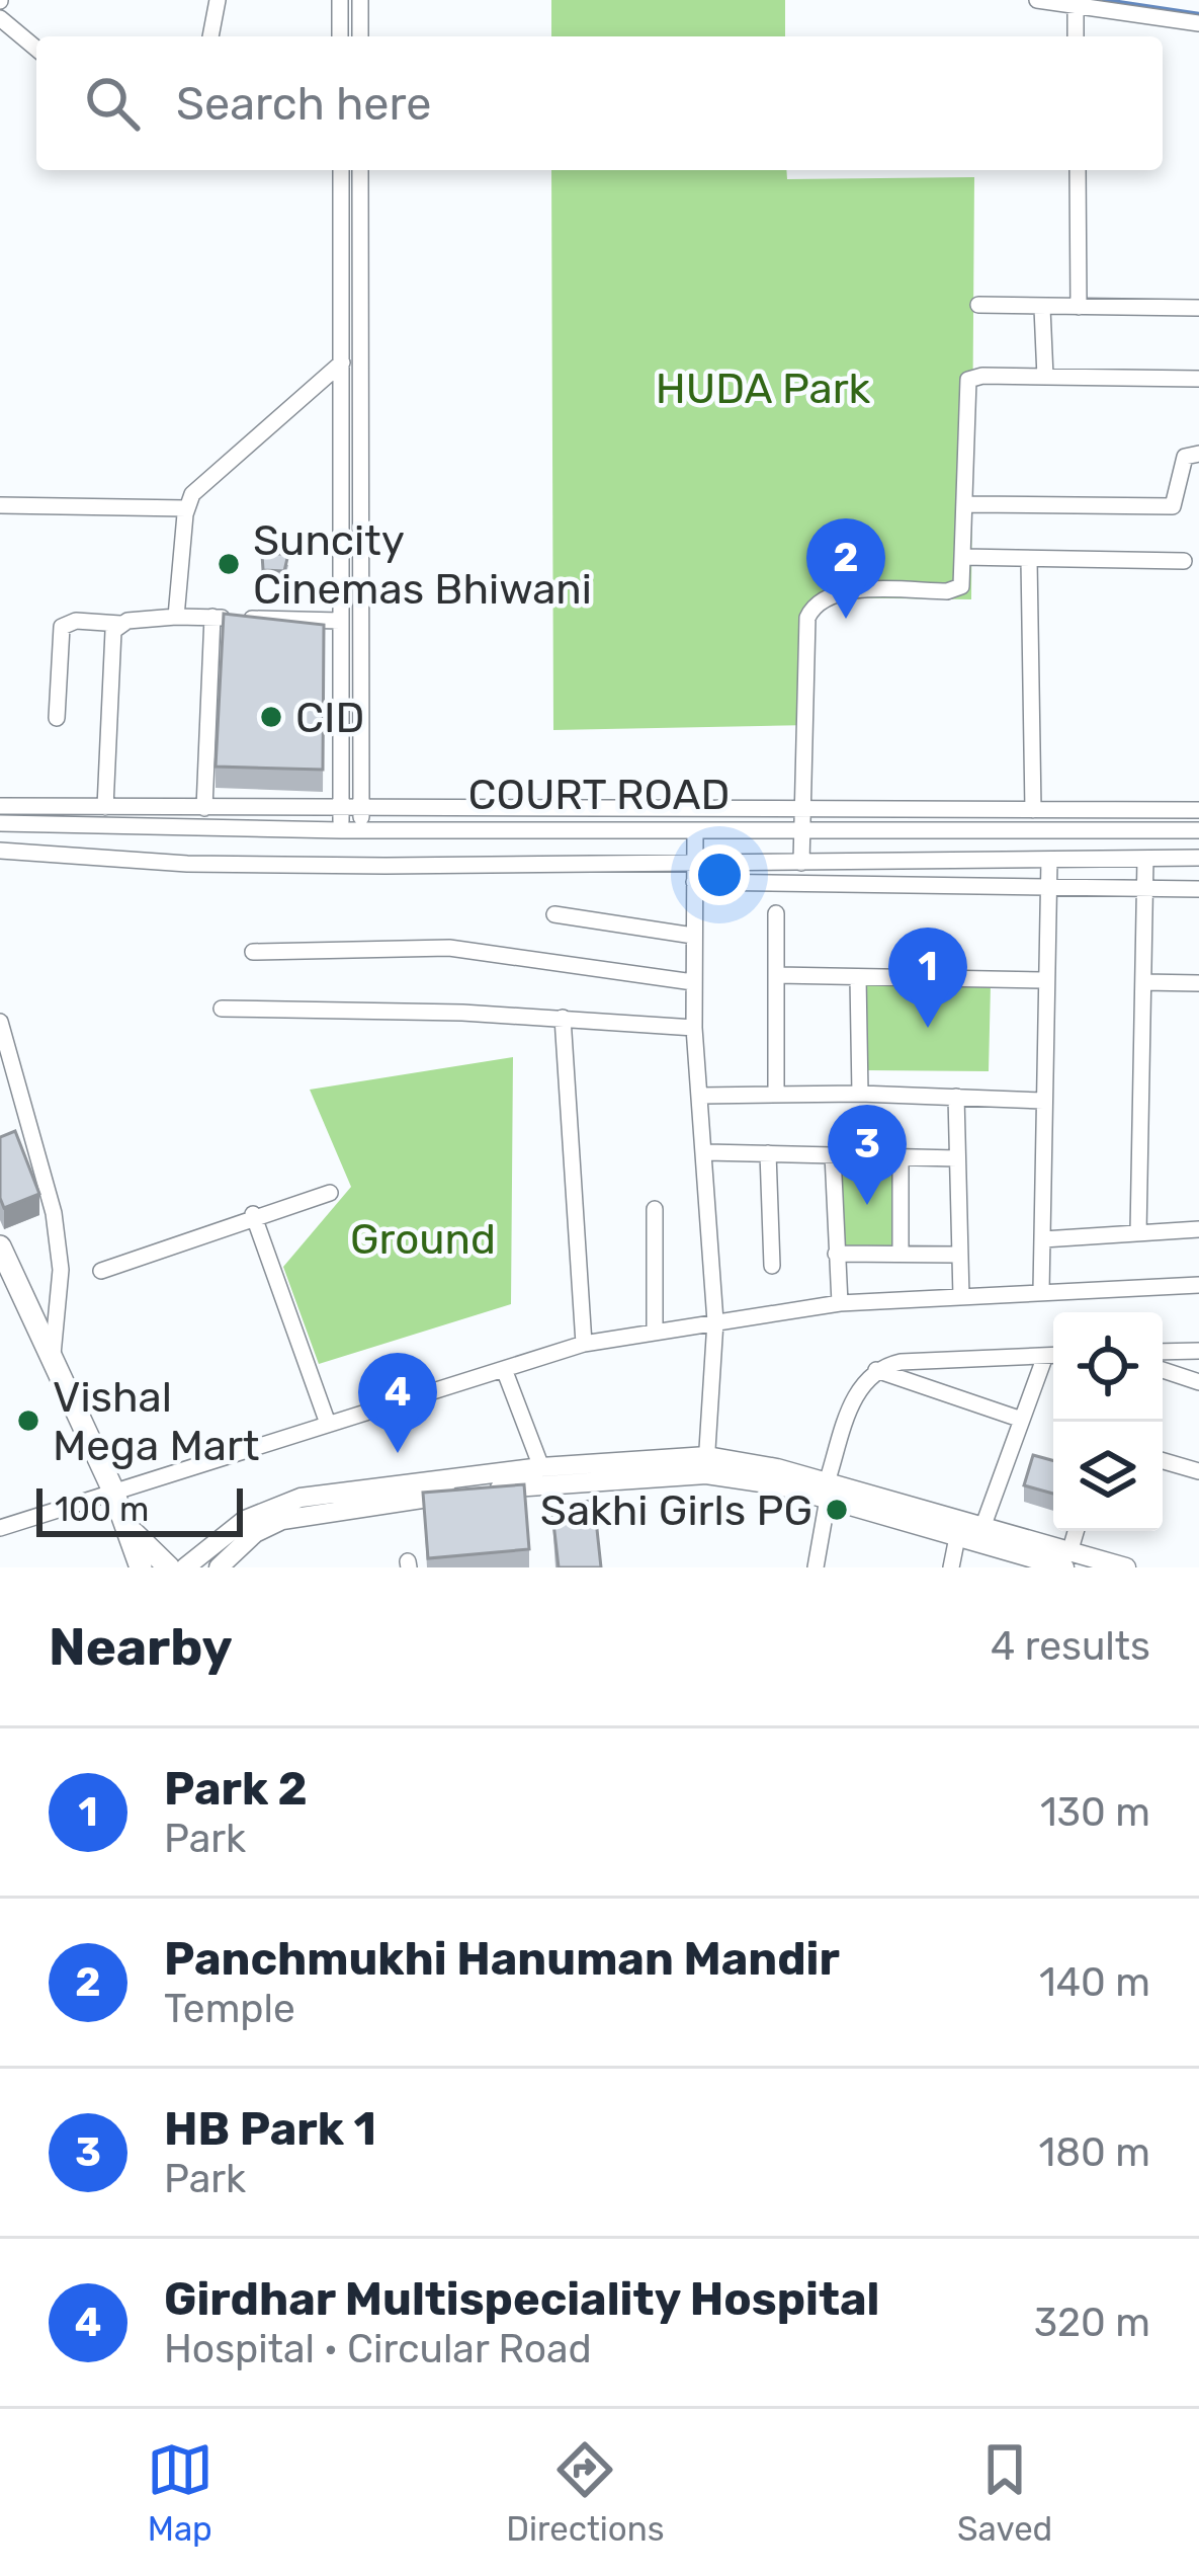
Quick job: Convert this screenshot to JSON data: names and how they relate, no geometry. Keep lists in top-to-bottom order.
{
  "streets": {
    "street": ["COURT ROAD"]
  },
  "parks": ["HUDA Park", "Ground"],
  "places": [
    "Suncity Cinemas Bhiwani",
    "CID",
    "Vishal Mega Mart",
    "Sakhi Girls PG"
  ],
  "scale_bar": "100 m",
  "page": {
    "search": "Search here",
    "pins": [
      "2",
      "1",
      "3",
      "4"
    ],
    "scale": "100 m",
    "heading": ["Nearby", "4 results"],
    "list": [
      {
        "mark": "1",
        "name": "Park 2",
        "note": "Park",
        "value": "130 m"
      },
      {
        "mark": "2",
        "name": "Panchmukhi Hanuman Mandir",
        "note": "Temple",
        "value": "140 m"
      },
      {
        "mark": "3",
        "name": "HB Park 1",
        "note": "Park",
        "value": "180 m"
      },
      {
        "mark": "4",
        "name": "Girdhar Multispeciality Hospital",
        "note": "Hospital · Circular Road",
        "value": "320 m"
      }
    ],
    "nav": ["Map", "Directions", "Saved"]
  }
}
